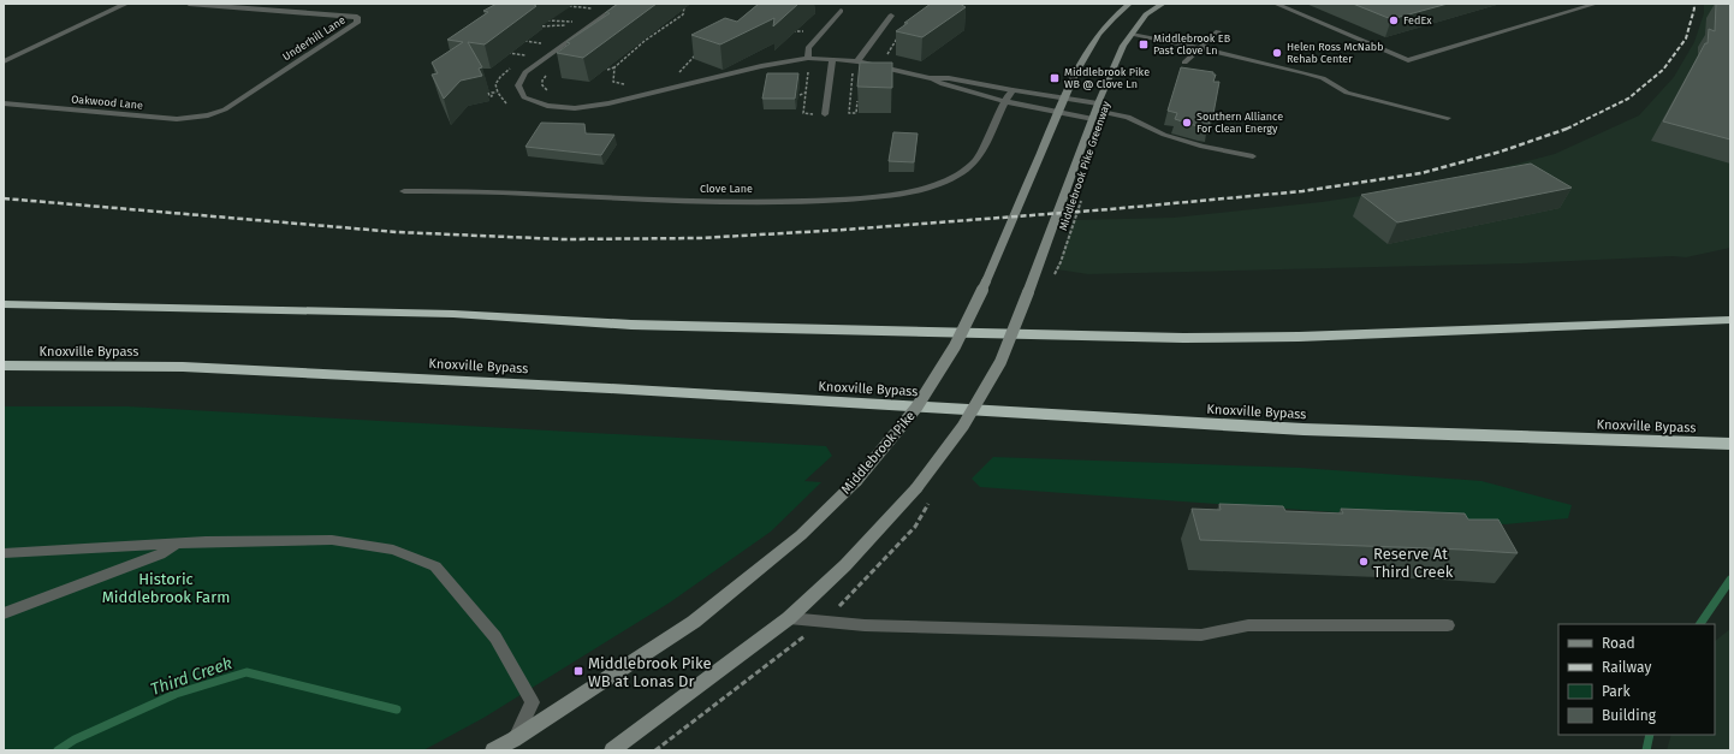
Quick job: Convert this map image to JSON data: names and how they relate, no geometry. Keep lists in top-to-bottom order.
{
  "streets": {
    "highway": ["Knoxville Bypass"],
    "main road": ["Middlebrook Pike"],
    "street": ["Underhill Lane", "Oakwood Lane", "Clove Lane"],
    "path": ["Middlebrook Pike Greenway"]
  },
  "crossings": [
    ["Underhill Lane", "Oakwood Lane"]
  ],
  "water": ["Third Creek"],
  "parks": ["Historic Middlebrook Farm"],
  "places": {
    "other": [
      "FedEx",
      "Helen Ross McNabb Rehab Center",
      "Southern Alliance For Clean Energy",
      "Reserve At Third Creek"
    ],
    "transit": ["Middlebrook EB Past Clove Ln", "Middlebrook Pike WB @ Clove Ln", "Middlebrook Pike WB at Lonas Dr"]
  },
  "legend": [
    "Road",
    "Railway",
    "Park",
    "Building"
  ]
}
